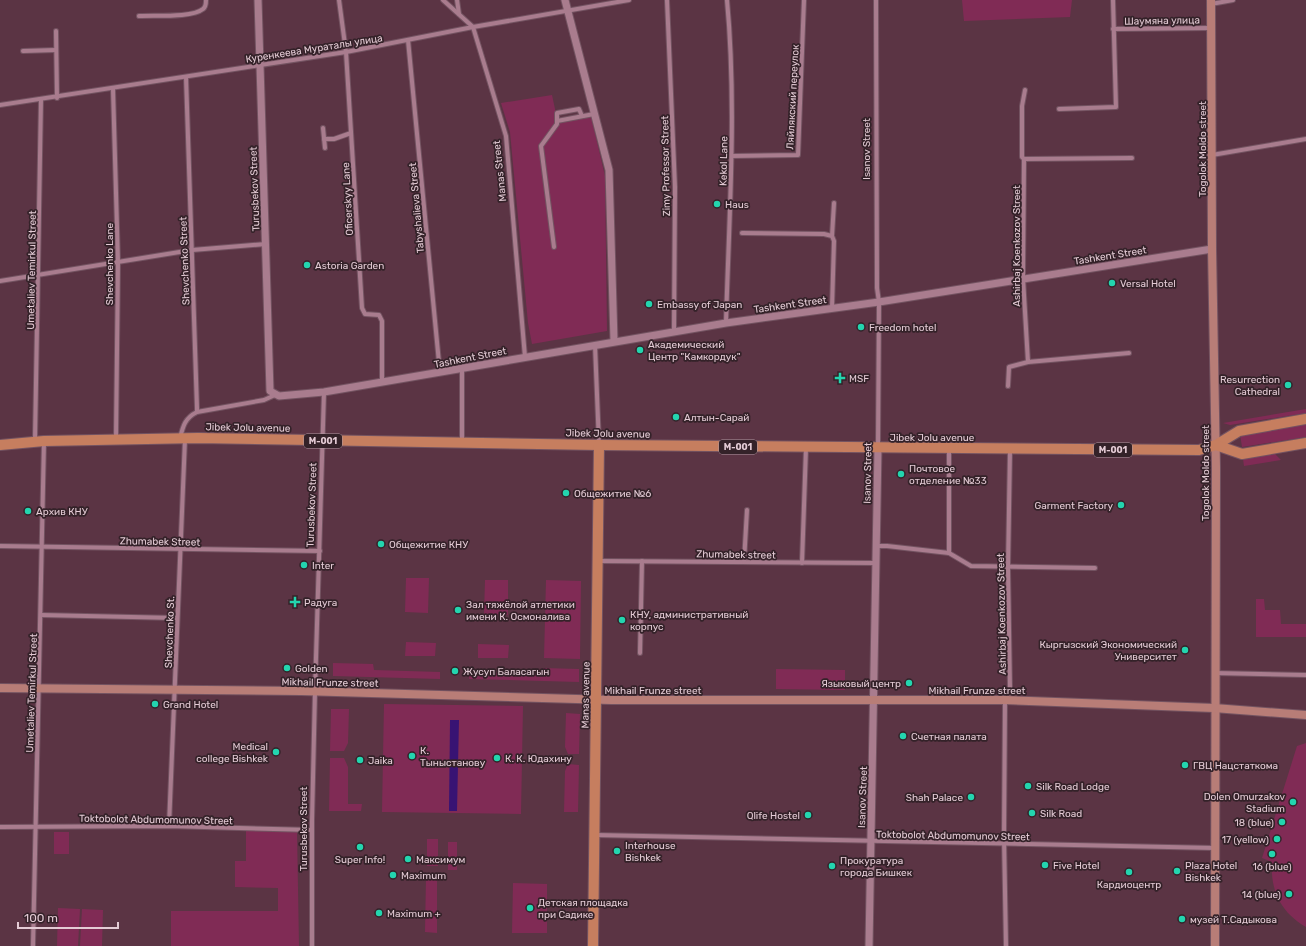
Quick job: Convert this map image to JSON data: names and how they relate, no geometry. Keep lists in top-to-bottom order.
{
  "streets": {
    "main road": [
      "Togolok Moldo street",
      "Jibek Jolu avenue",
      "М-001",
      "Mikhail Frunze street",
      "Manas avenue"
    ],
    "street": [
      "Шаумяна улица",
      "Куренкеева Мураталы улица",
      "Ляйлякский переулок",
      "Isanov Street",
      "Kekol Lane",
      "Zimy Professor Street",
      "Manas Street",
      "Turusbekov Street",
      "Oficerskyy Lane",
      "Tabyshalieva Street",
      "Ashirbaj Koenkozov Street",
      "Tashkent Street",
      "Shevchenko Street",
      "Shevchenko Lane",
      "Umetaliev Temirkul Street",
      "Zhumabek Street",
      "Zhumabek street",
      "Shevchenko St.",
      "Toktobolot Abdumomunov Street"
    ]
  },
  "crossings": [
    ["Шаумяна улица", "Togolok Moldo street"],
    ["Куренкеева Мураталы улица", "Manas Street"],
    ["Куренкеева Мураталы улица", "Turusbekov Street"],
    ["Куренкеева Мураталы улица", "Oficerskyy Lane"],
    ["Куренкеева Мураталы улица", "Tabyshalieva Street"],
    ["Куренкеева Мураталы улица", "Shevchenko Street"],
    ["Куренкеева Мураталы улица", "Shevchenko Lane"],
    ["Куренкеева Мураталы улица", "Umetaliev Temirkul Street"],
    ["Ляйлякский переулок", "Kekol Lane"],
    ["Isanov Street", "Tashkent Street"],
    ["Isanov Street", "Jibek Jolu avenue"],
    ["Isanov Street", "Zhumabek street"],
    ["Isanov Street", "Mikhail Frunze street"],
    ["Isanov Street", "Toktobolot Abdumomunov Street"],
    ["Togolok Moldo street", "Tashkent Street"],
    ["Togolok Moldo street", "Jibek Jolu avenue"],
    ["Togolok Moldo street", "Mikhail Frunze street"],
    ["Togolok Moldo street", "Toktobolot Abdumomunov Street"],
    ["Kekol Lane", "Tashkent Street"],
    ["Zimy Professor Street", "Tashkent Street"],
    ["Manas Street", "Tashkent Street"],
    ["Turusbekov Street", "Tashkent Street"],
    ["Turusbekov Street", "Jibek Jolu avenue"],
    ["Turusbekov Street", "Zhumabek Street"],
    ["Turusbekov Street", "Mikhail Frunze street"],
    ["Turusbekov Street", "Toktobolot Abdumomunov Street"],
    ["Oficerskyy Lane", "Tashkent Street"],
    ["Tabyshalieva Street", "Tashkent Street"],
    ["Ashirbaj Koenkozov Street", "Tashkent Street"],
    ["Ashirbaj Koenkozov Street", "Jibek Jolu avenue"],
    ["Ashirbaj Koenkozov Street", "Mikhail Frunze street"],
    ["Ashirbaj Koenkozov Street", "Toktobolot Abdumomunov Street"],
    ["Shevchenko Lane", "Jibek Jolu avenue"],
    ["Umetaliev Temirkul Street", "Jibek Jolu avenue"],
    ["Umetaliev Temirkul Street", "Zhumabek Street"],
    ["Umetaliev Temirkul Street", "Mikhail Frunze street"],
    ["Umetaliev Temirkul Street", "Toktobolot Abdumomunov Street"],
    ["Jibek Jolu avenue", "Shevchenko St."],
    ["Jibek Jolu avenue", "Manas avenue"],
    ["Zhumabek Street", "Shevchenko St."],
    ["Zhumabek street", "Manas avenue"],
    ["Shevchenko St.", "Mikhail Frunze street"],
    ["Shevchenko St.", "Toktobolot Abdumomunov Street"],
    ["Mikhail Frunze street", "Manas avenue"],
    ["Manas avenue", "Toktobolot Abdumomunov Street"]
  ],
  "places": {
    "other": [
      "Haus",
      "Astoria Garden",
      "Versal Hotel",
      "Embassy of Japan",
      "Freedom hotel",
      "Академический Центр \"Камкордук\"",
      "Resurrection Cathedral",
      "Алтын-Сарай",
      "Почтовое отделение №33",
      "Общежитие №6",
      "Garment Factory",
      "Архив КНУ",
      "Общежитие КНУ",
      "Inter",
      "Зал тяжёлой атлетики имени К. Осмоналива",
      "КНУ, административный корпус",
      "Кыргызский Экономический Университет",
      "Golden",
      "Жусуп Баласагын",
      "Языковый центр",
      "Grand Hotel",
      "Счетная палата",
      "Medical college Bishkek",
      "К. Тыныстанову",
      "К. К. Юдахину",
      "Jaika",
      "ГВЦ Нацстаткома",
      "Silk Road Lodge",
      "Shah Palace",
      "Dolen Omurzakov Stadium",
      "Silk Road",
      "Qlife Hostel",
      "18 (blue)",
      "17 (yellow)",
      "Super Info!",
      "Interhouse Bishkek",
      "16 (blue)",
      "Максимум",
      "Five Hotel",
      "Прокуратура города Бишкек",
      "Plaza Hotel Bishkek",
      "Кардиоцентр",
      "Maximum",
      "14 (blue)",
      "Детская площадка при Садике",
      "Maximum +",
      "музей Т.Садыкова"
    ],
    "health": ["MSF", "Радуга"]
  },
  "scale_bar": "100 m"
}
